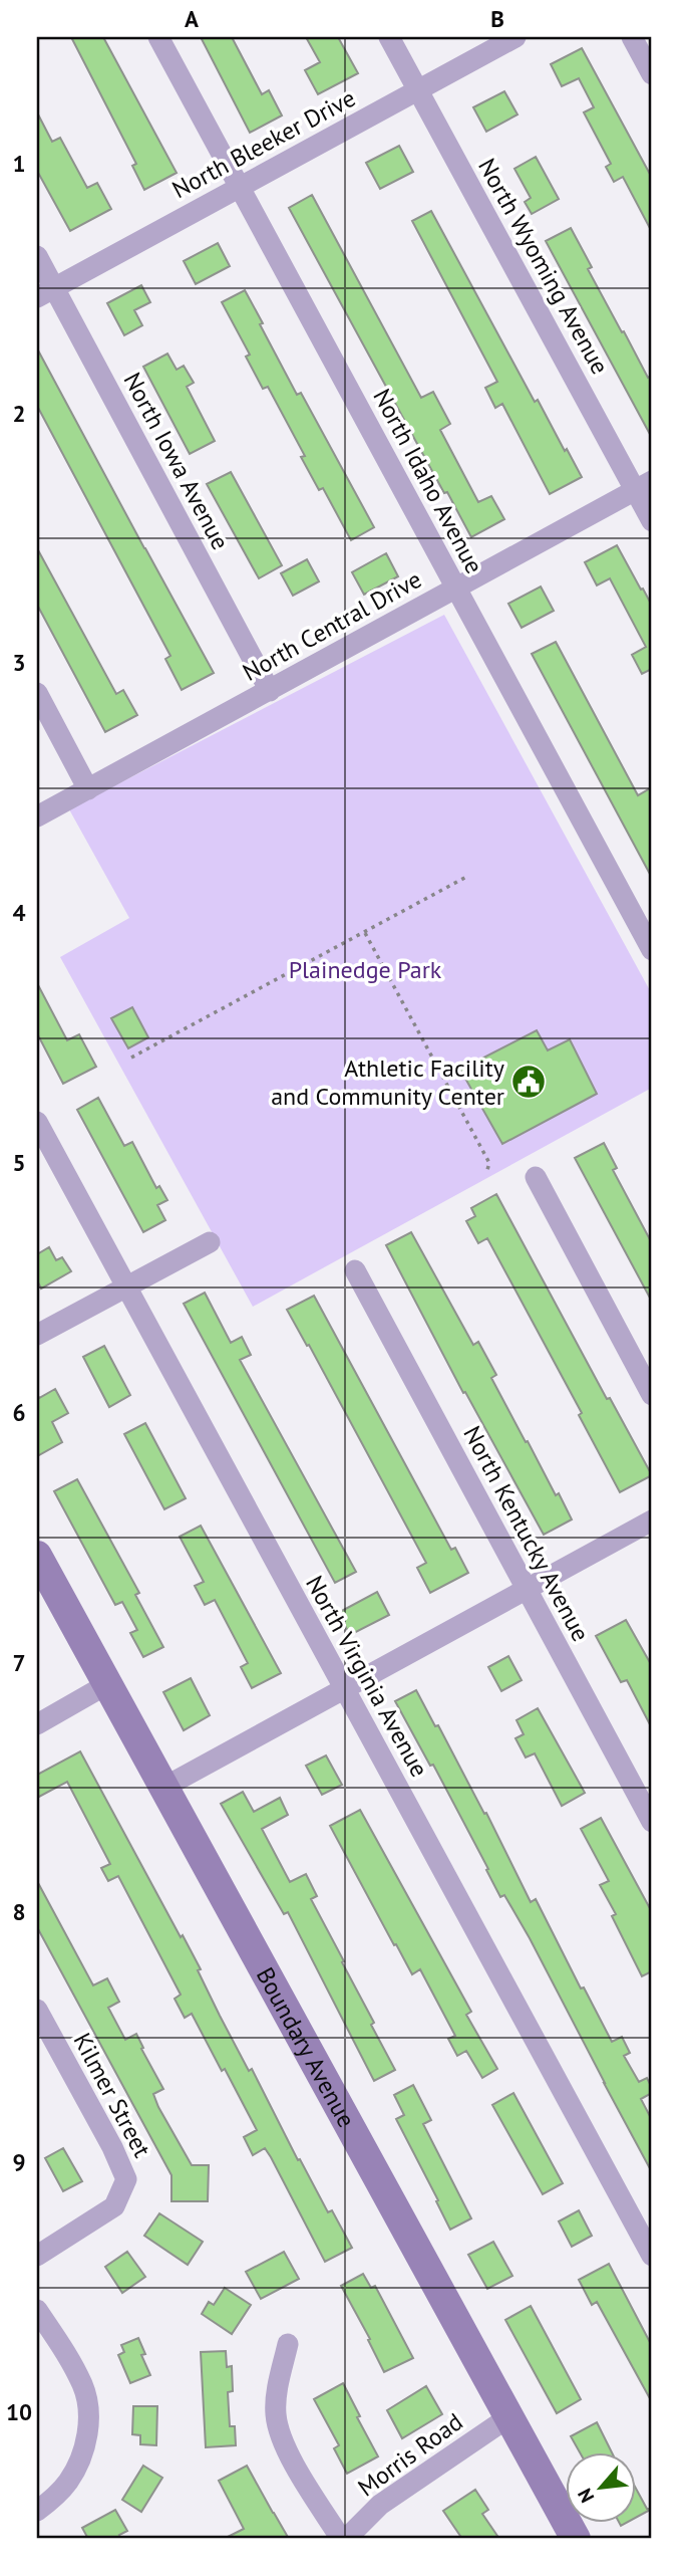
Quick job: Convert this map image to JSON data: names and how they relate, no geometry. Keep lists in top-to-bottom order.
{
  "streets": {
    "main road": ["Boundary Avenue"],
    "street": [
      "North Bleeker Drive",
      "North Wyoming Avenue",
      "North Iowa Avenue",
      "North Idaho Avenue",
      "North Central Drive",
      "North Kentucky Avenue",
      "North Virginia Avenue",
      "Kilmer Street",
      "Morris Road"
    ]
  },
  "crossings": [
    ["North Bleeker Drive", "North Wyoming Avenue"],
    ["North Bleeker Drive", "North Iowa Avenue"],
    ["North Bleeker Drive", "North Idaho Avenue"],
    ["North Wyoming Avenue", "North Central Drive"],
    ["North Iowa Avenue", "North Central Drive"],
    ["North Idaho Avenue", "North Central Drive"],
    ["Boundary Avenue", "Morris Road"]
  ],
  "parks": ["Plainedge Park"],
  "places": {
    "public building": ["Athletic Facility and Community Center"]
  },
  "north": "bottom left",
  "grid": {
    "columns": ["A", "B"],
    "rows": [
      "1",
      "2",
      "3",
      "4",
      "5",
      "6",
      "7",
      "8",
      "9",
      "10"
    ]
  }
}
